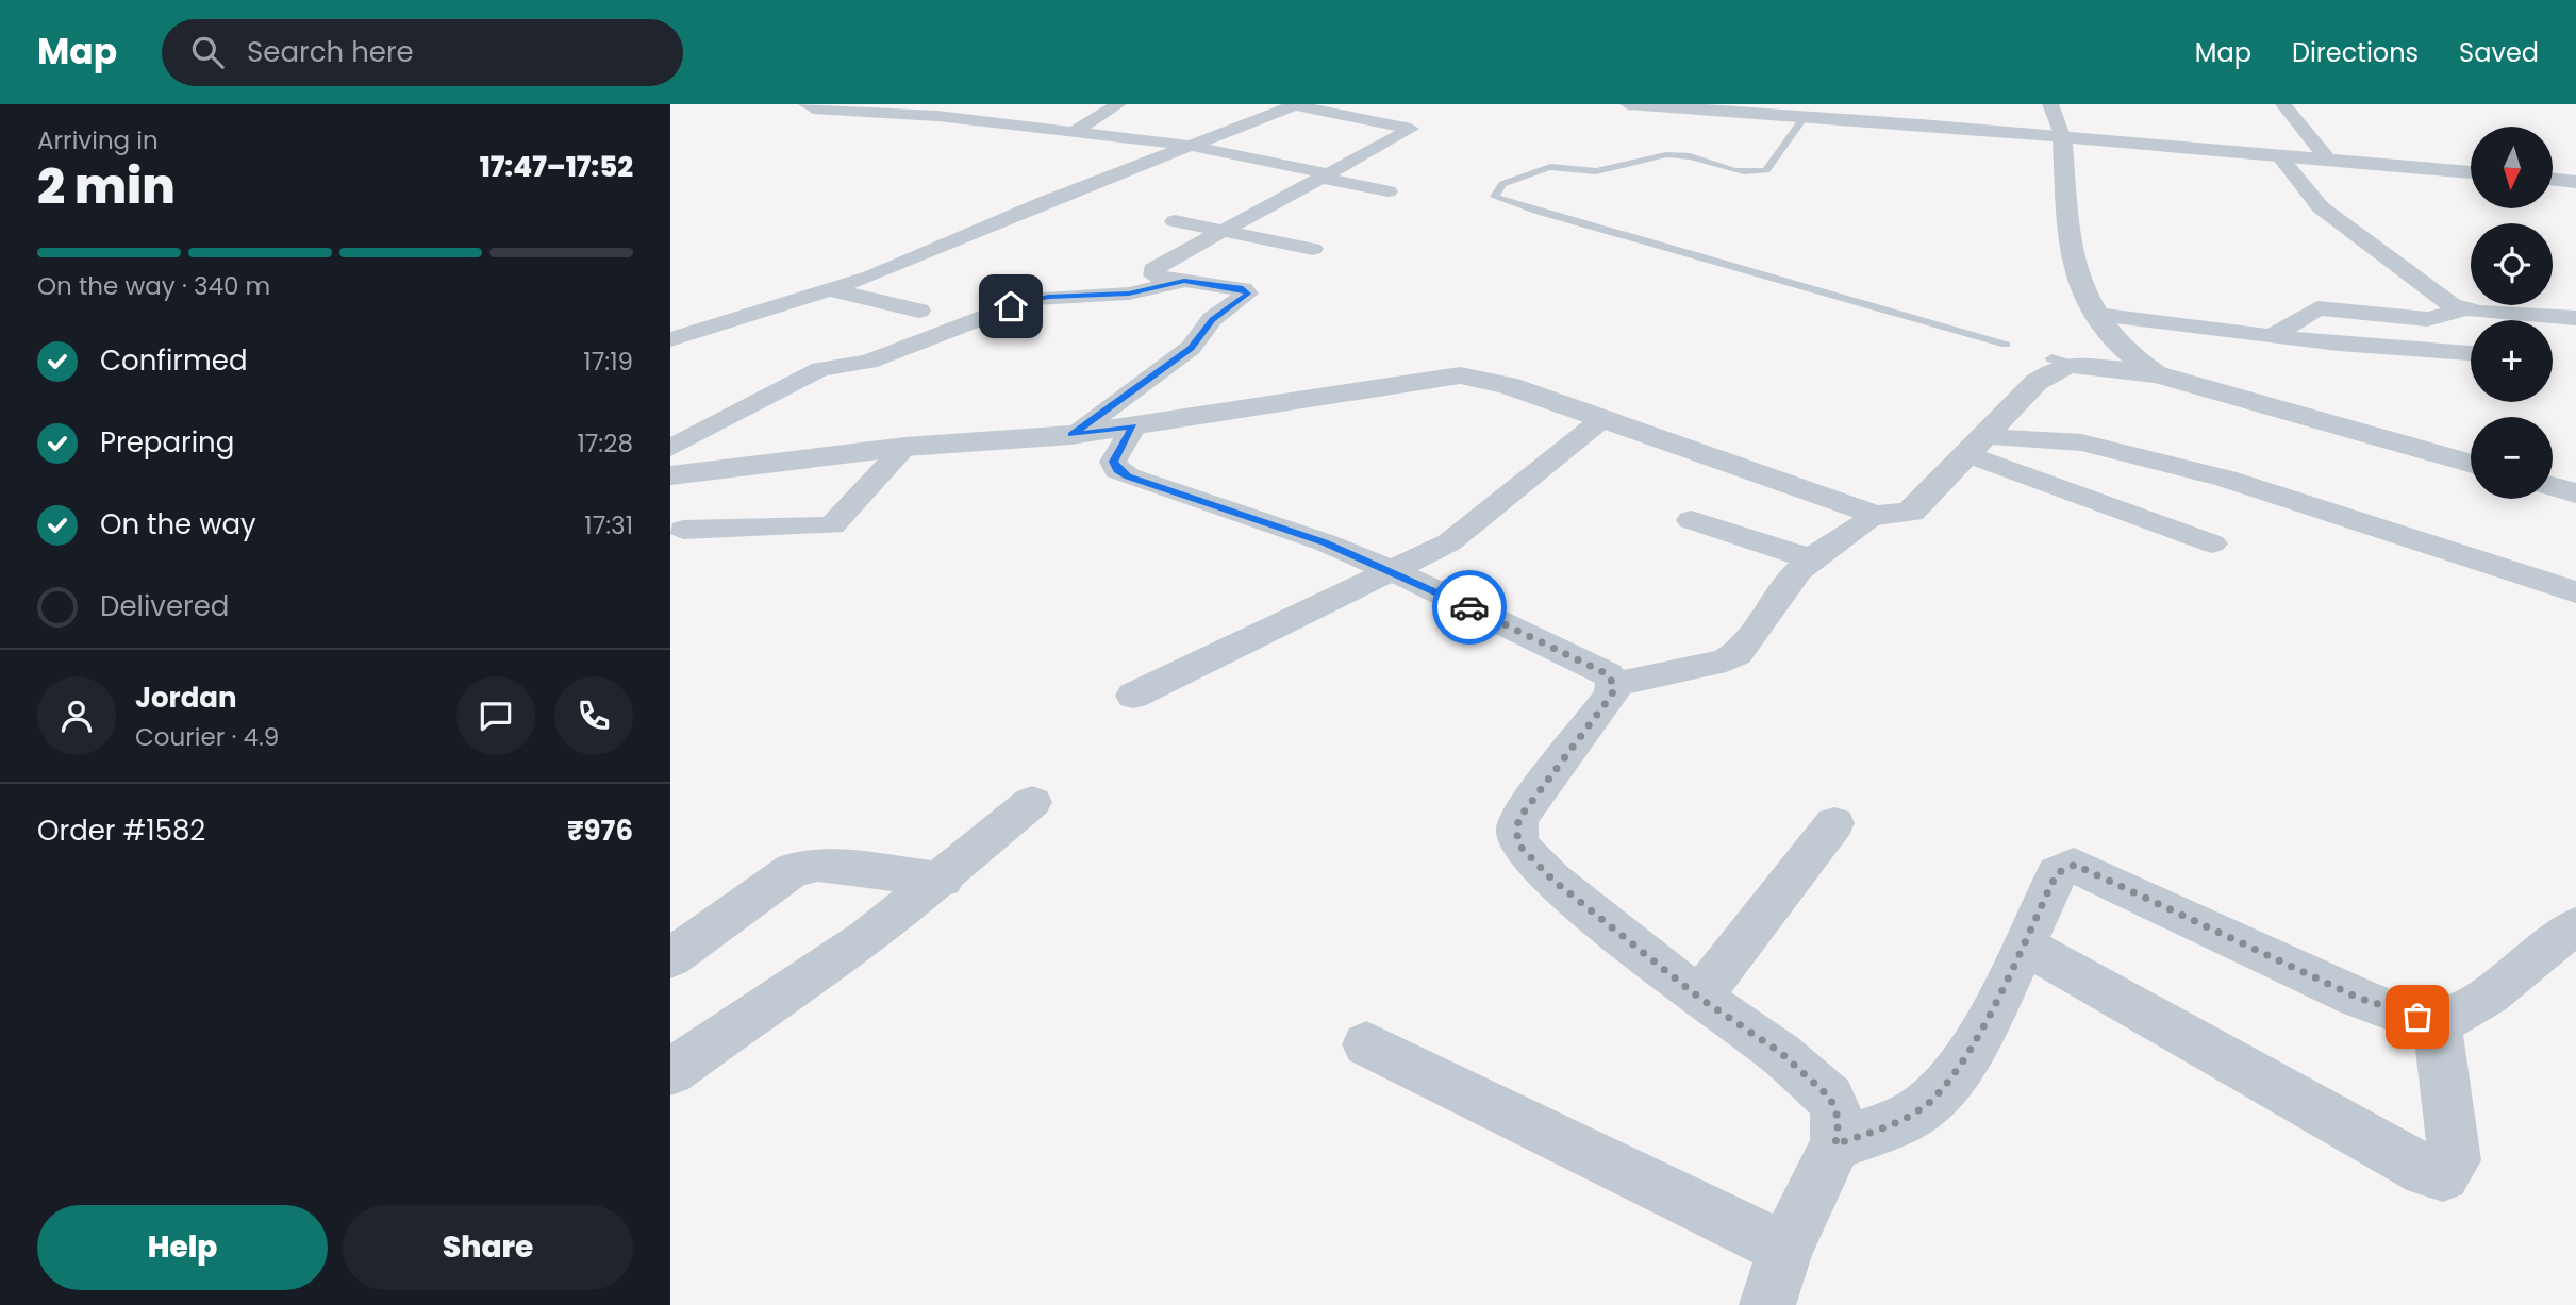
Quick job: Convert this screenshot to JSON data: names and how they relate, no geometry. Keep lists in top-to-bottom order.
{
  "north": "bottom",
  "page": {
    "header": "Map",
    "search": "Search here",
    "nav": ["Map", "Directions", "Saved"],
    "heading": ["2 min", "Arriving in", "17:47–17:52"],
    "panel": [
      "Jordan",
      "Courier · 4.9",
      "Order #1582",
      "₹976"
    ],
    "map_buttons": ["+", "−"],
    "bar": "On the way · 340 m",
    "list": [
      ["Confirmed", "17:19"],
      ["Preparing", "17:28"],
      ["On the way", "17:31"],
      "Delivered"
    ],
    "buttons": ["Help", "Share"]
  }
}
